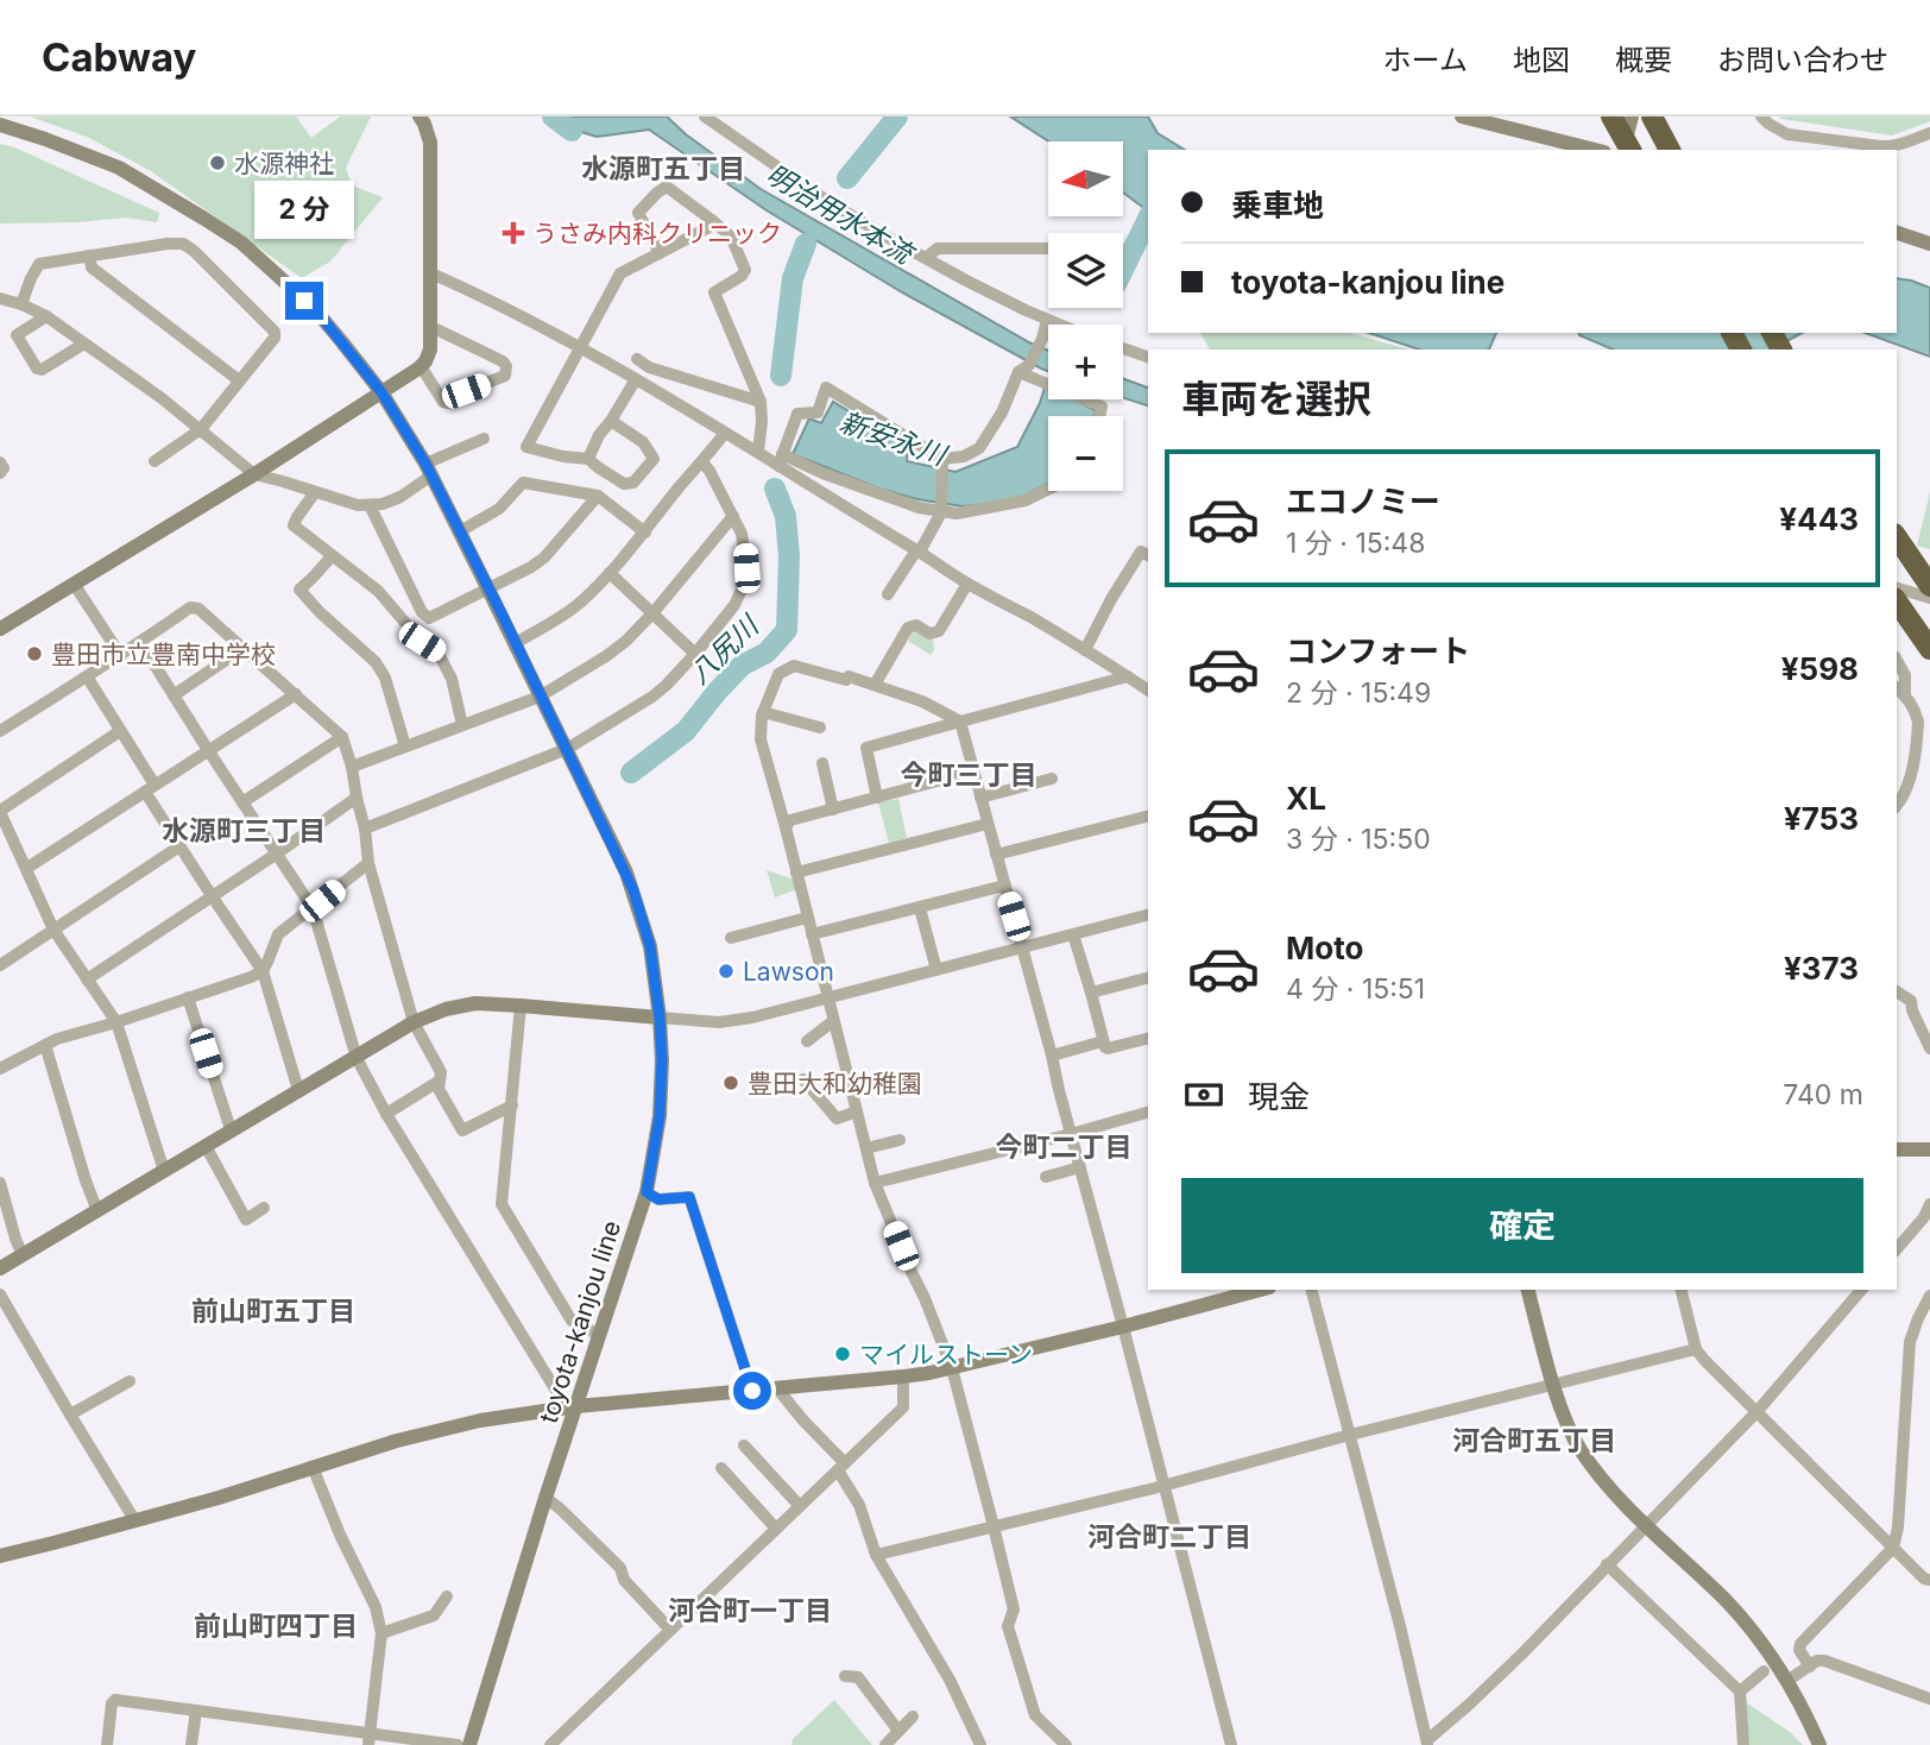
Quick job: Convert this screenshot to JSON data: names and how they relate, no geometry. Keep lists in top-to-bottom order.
{
  "streets": {
    "street": ["toyota-kanjou line"]
  },
  "districts": [
    "水源町五丁目",
    "今町三丁目",
    "水源町三丁目",
    "今町二丁目",
    "前山町五丁目",
    "河合町五丁目",
    "河合町二丁目",
    "河合町一丁目",
    "前山町四丁目"
  ],
  "water": ["明治用水本流", "新安永川", "八尻川"],
  "places": {
    "other": [
      "水源神社",
      "豊田市立豊南中学校",
      "Lawson",
      "豊田大和幼稚園",
      "マイルストーン"
    ],
    "health": ["うさみ内科クリニック"]
  },
  "north": "left",
  "page": {
    "header": "Cabway",
    "nav": [
      "ホーム",
      "地図",
      "概要",
      "お問い合わせ"
    ],
    "map_buttons": ["+", "−"],
    "banner": ["乗車地", "toyota-kanjou line"],
    "bubble": "2 分",
    "heading": "車両を選択",
    "list": [
      {
        "name": "エコノミー",
        "note": "1 分 · 15:48",
        "value": "¥443"
      },
      {
        "name": "コンフォート",
        "note": "2 分 · 15:49",
        "value": "¥598"
      },
      {
        "name": "XL",
        "note": "3 分 · 15:50",
        "value": "¥753"
      },
      {
        "name": "Moto",
        "note": "4 分 · 15:51",
        "value": "¥373"
      }
    ],
    "pay": ["現金", "740 m"],
    "buttons": "確定"
  }
}
